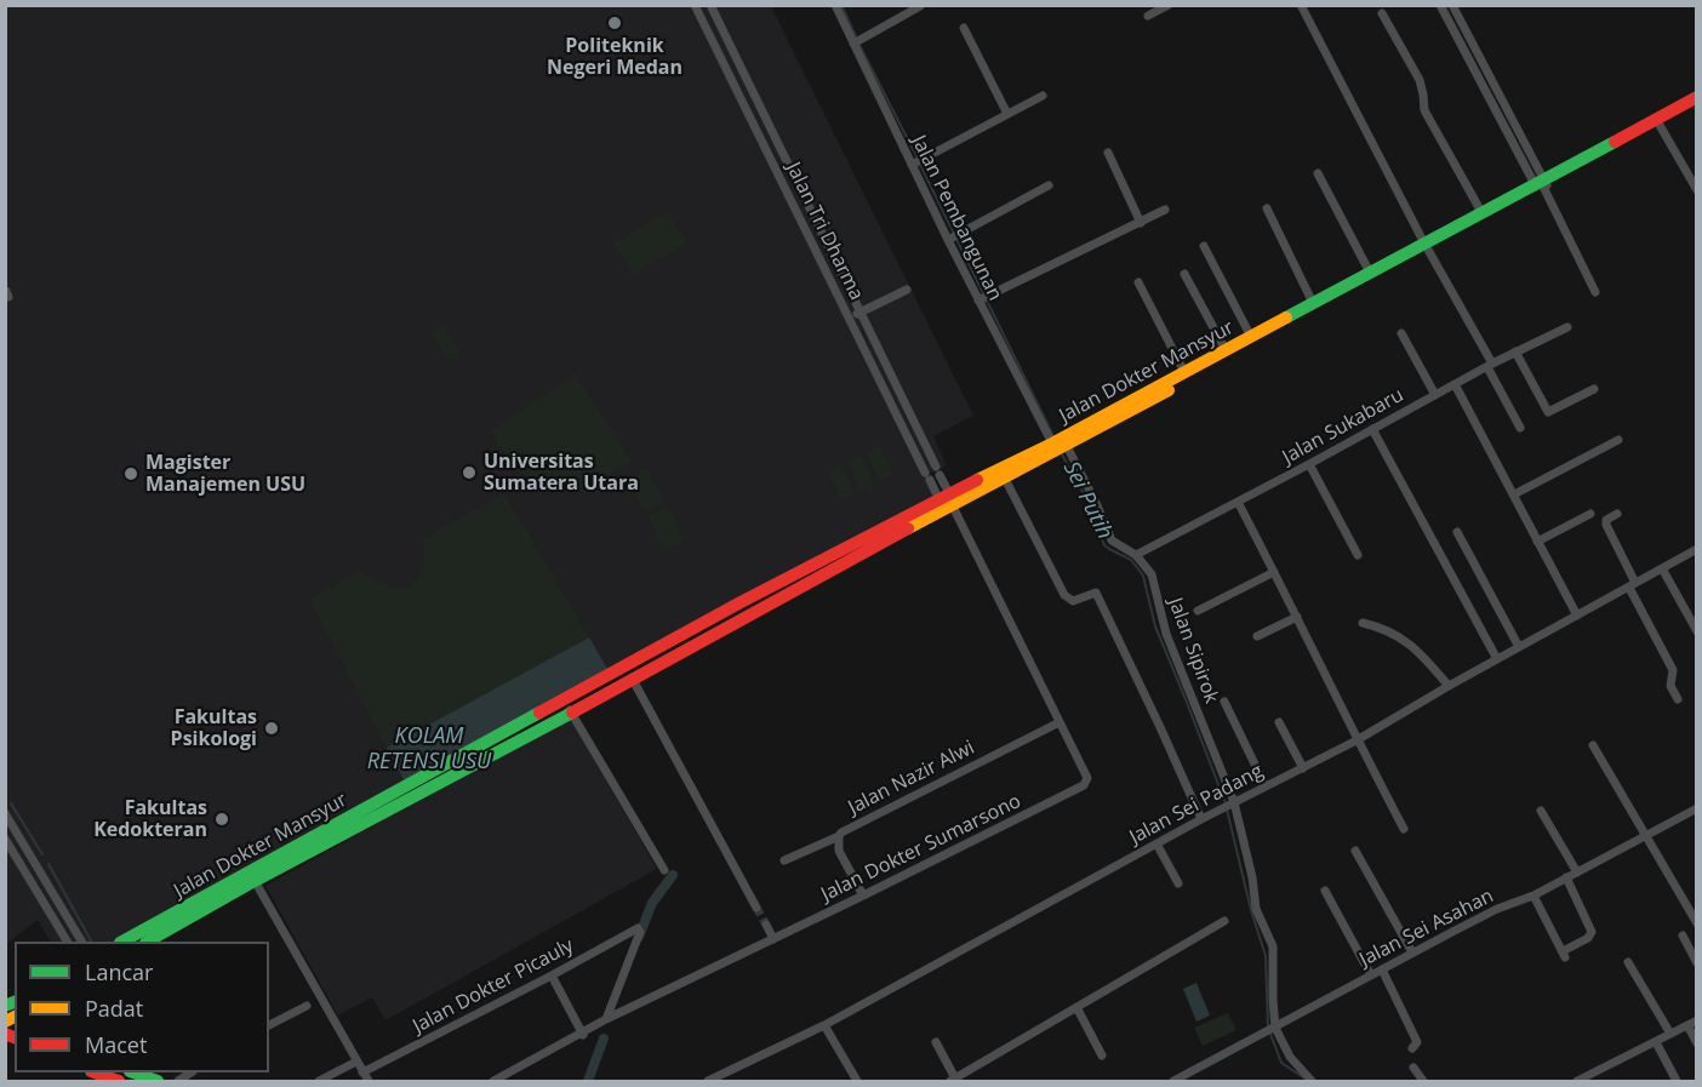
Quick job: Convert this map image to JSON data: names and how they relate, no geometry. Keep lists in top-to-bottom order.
{
  "streets": {
    "main road": ["Jalan Dokter Mansyur"],
    "street": [
      "Jalan Pembangunan",
      "Jalan Tri Dharma",
      "Jalan Sukabaru",
      "Jalan Sipirok",
      "Jalan Nazir Alwi",
      "Jalan Sei Padang",
      "Jalan Dokter Sumarsono",
      "Jalan Sei Asahan",
      "Jalan Dokter Picauly"
    ]
  },
  "crossings": [
    ["Jalan Pembangunan", "Jalan Dokter Mansyur"],
    ["Jalan Pembangunan", "Jalan Sipirok"],
    ["Jalan Tri Dharma", "Jalan Dokter Mansyur"],
    ["Jalan Tri Dharma", "Jalan Dokter Sumarsono"],
    ["Jalan Dokter Mansyur", "Jalan Sipirok"],
    ["Jalan Dokter Mansyur", "Jalan Dokter Sumarsono"],
    ["Jalan Sukabaru", "Jalan Sipirok"],
    ["Jalan Sipirok", "Jalan Sei Padang"],
    ["Jalan Sipirok", "Jalan Sei Asahan"],
    ["Jalan Nazir Alwi", "Jalan Dokter Sumarsono"],
    ["Jalan Dokter Sumarsono", "Jalan Dokter Picauly"]
  ],
  "water": ["Sei Putih", "KOLAM RETENSI USU"],
  "places": [
    "Politeknik Negeri Medan",
    "Universitas Sumatera Utara",
    "Magister Manajemen USU",
    "Fakultas Psikologi",
    "Fakultas Kedokteran"
  ],
  "legend": ["Lancar", "Padat", "Macet"]
}
